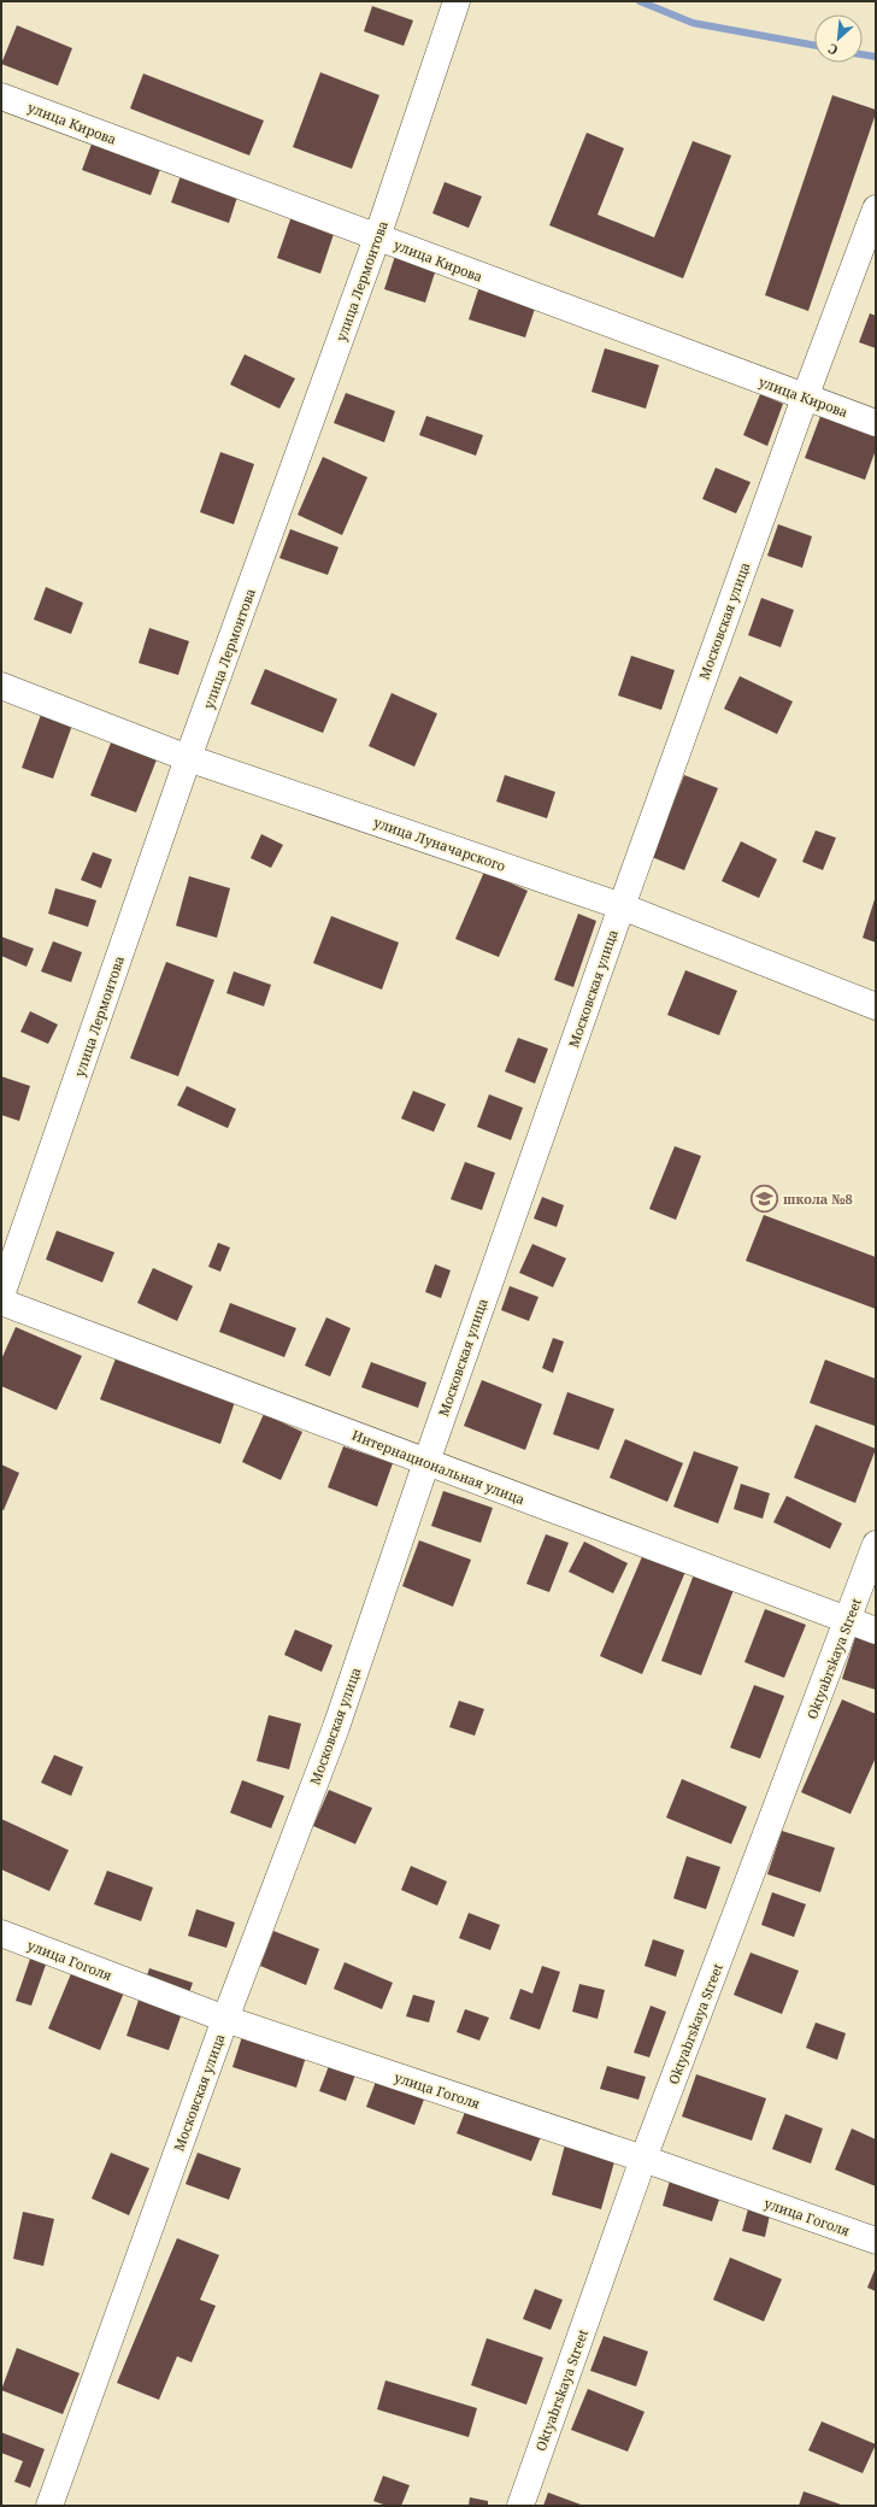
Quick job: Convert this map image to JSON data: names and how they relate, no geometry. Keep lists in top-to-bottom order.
{
  "streets": {
    "street": [
      "улица Кирова",
      "улица Лермонтова",
      "Московская улица",
      "улица Луначарского",
      "Интернациональная улица",
      "Oktyabrskaya Street",
      "улица Гоголя"
    ]
  },
  "crossings": [
    ["улица Кирова", "улица Лермонтова"],
    ["улица Кирова", "Московская улица"],
    ["улица Лермонтова", "улица Луначарского"],
    ["Московская улица", "улица Луначарского"],
    ["Московская улица", "Интернациональная улица"],
    ["Московская улица", "улица Гоголя"],
    ["Интернациональная улица", "Oktyabrskaya Street"],
    ["Oktyabrskaya Street", "улица Гоголя"]
  ],
  "places": {
    "school or university": ["школа №8"]
  },
  "north": "bottom left"
}
